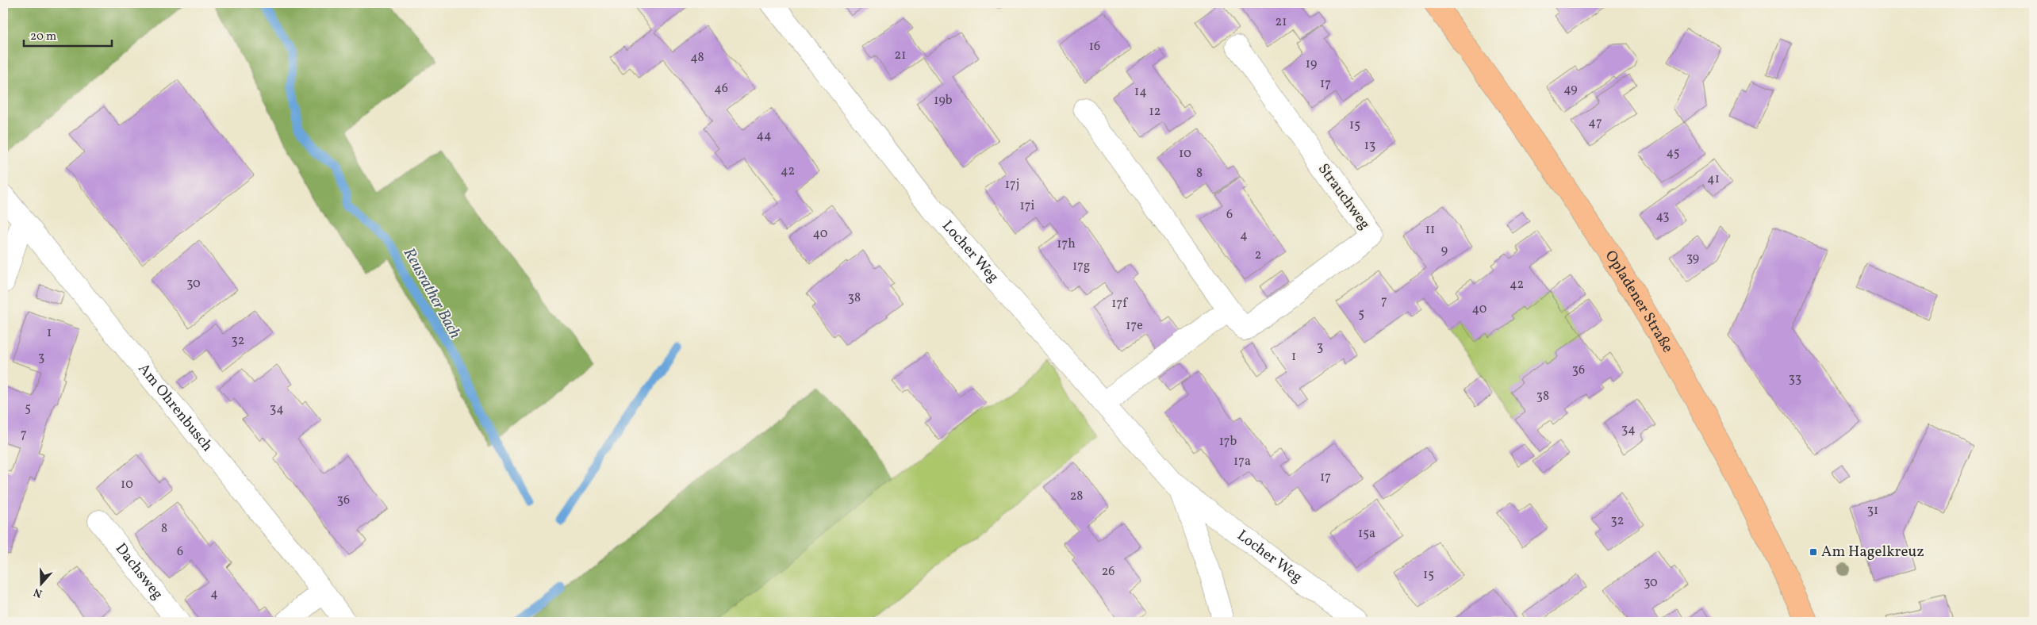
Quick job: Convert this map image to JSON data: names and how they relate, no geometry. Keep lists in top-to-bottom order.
{
  "streets": {
    "main road": ["Opladener Straße"],
    "street": [
      "Strauchweg",
      "Locher Weg",
      "Am Ohrenbusch",
      "Dachsweg"
    ]
  },
  "water": ["Reusrather Bach"],
  "places": {
    "transit": ["Am Hagelkreuz"]
  },
  "house_numbers": [
    "21",
    "16",
    "21",
    "48",
    "19",
    "17",
    "46",
    "49",
    "14",
    "19b",
    "12",
    "47",
    "15",
    "44",
    "13",
    "45",
    "10",
    "42",
    "8",
    "41",
    "17j",
    "17i",
    "6",
    "43",
    "11",
    "40",
    "4",
    "17h",
    "9",
    "2",
    "39",
    "17g",
    "30",
    "42",
    "38",
    "7",
    "17f",
    "40",
    "5",
    "17e",
    "1",
    "32",
    "3",
    "1",
    "3",
    "36",
    "33",
    "38",
    "5",
    "34",
    "34",
    "7",
    "17b",
    "17a",
    "17",
    "10",
    "28",
    "36",
    "31",
    "32",
    "8",
    "15a",
    "6",
    "26",
    "15",
    "30",
    "4"
  ],
  "scale_bar": "20 m",
  "north": "bottom"
}
